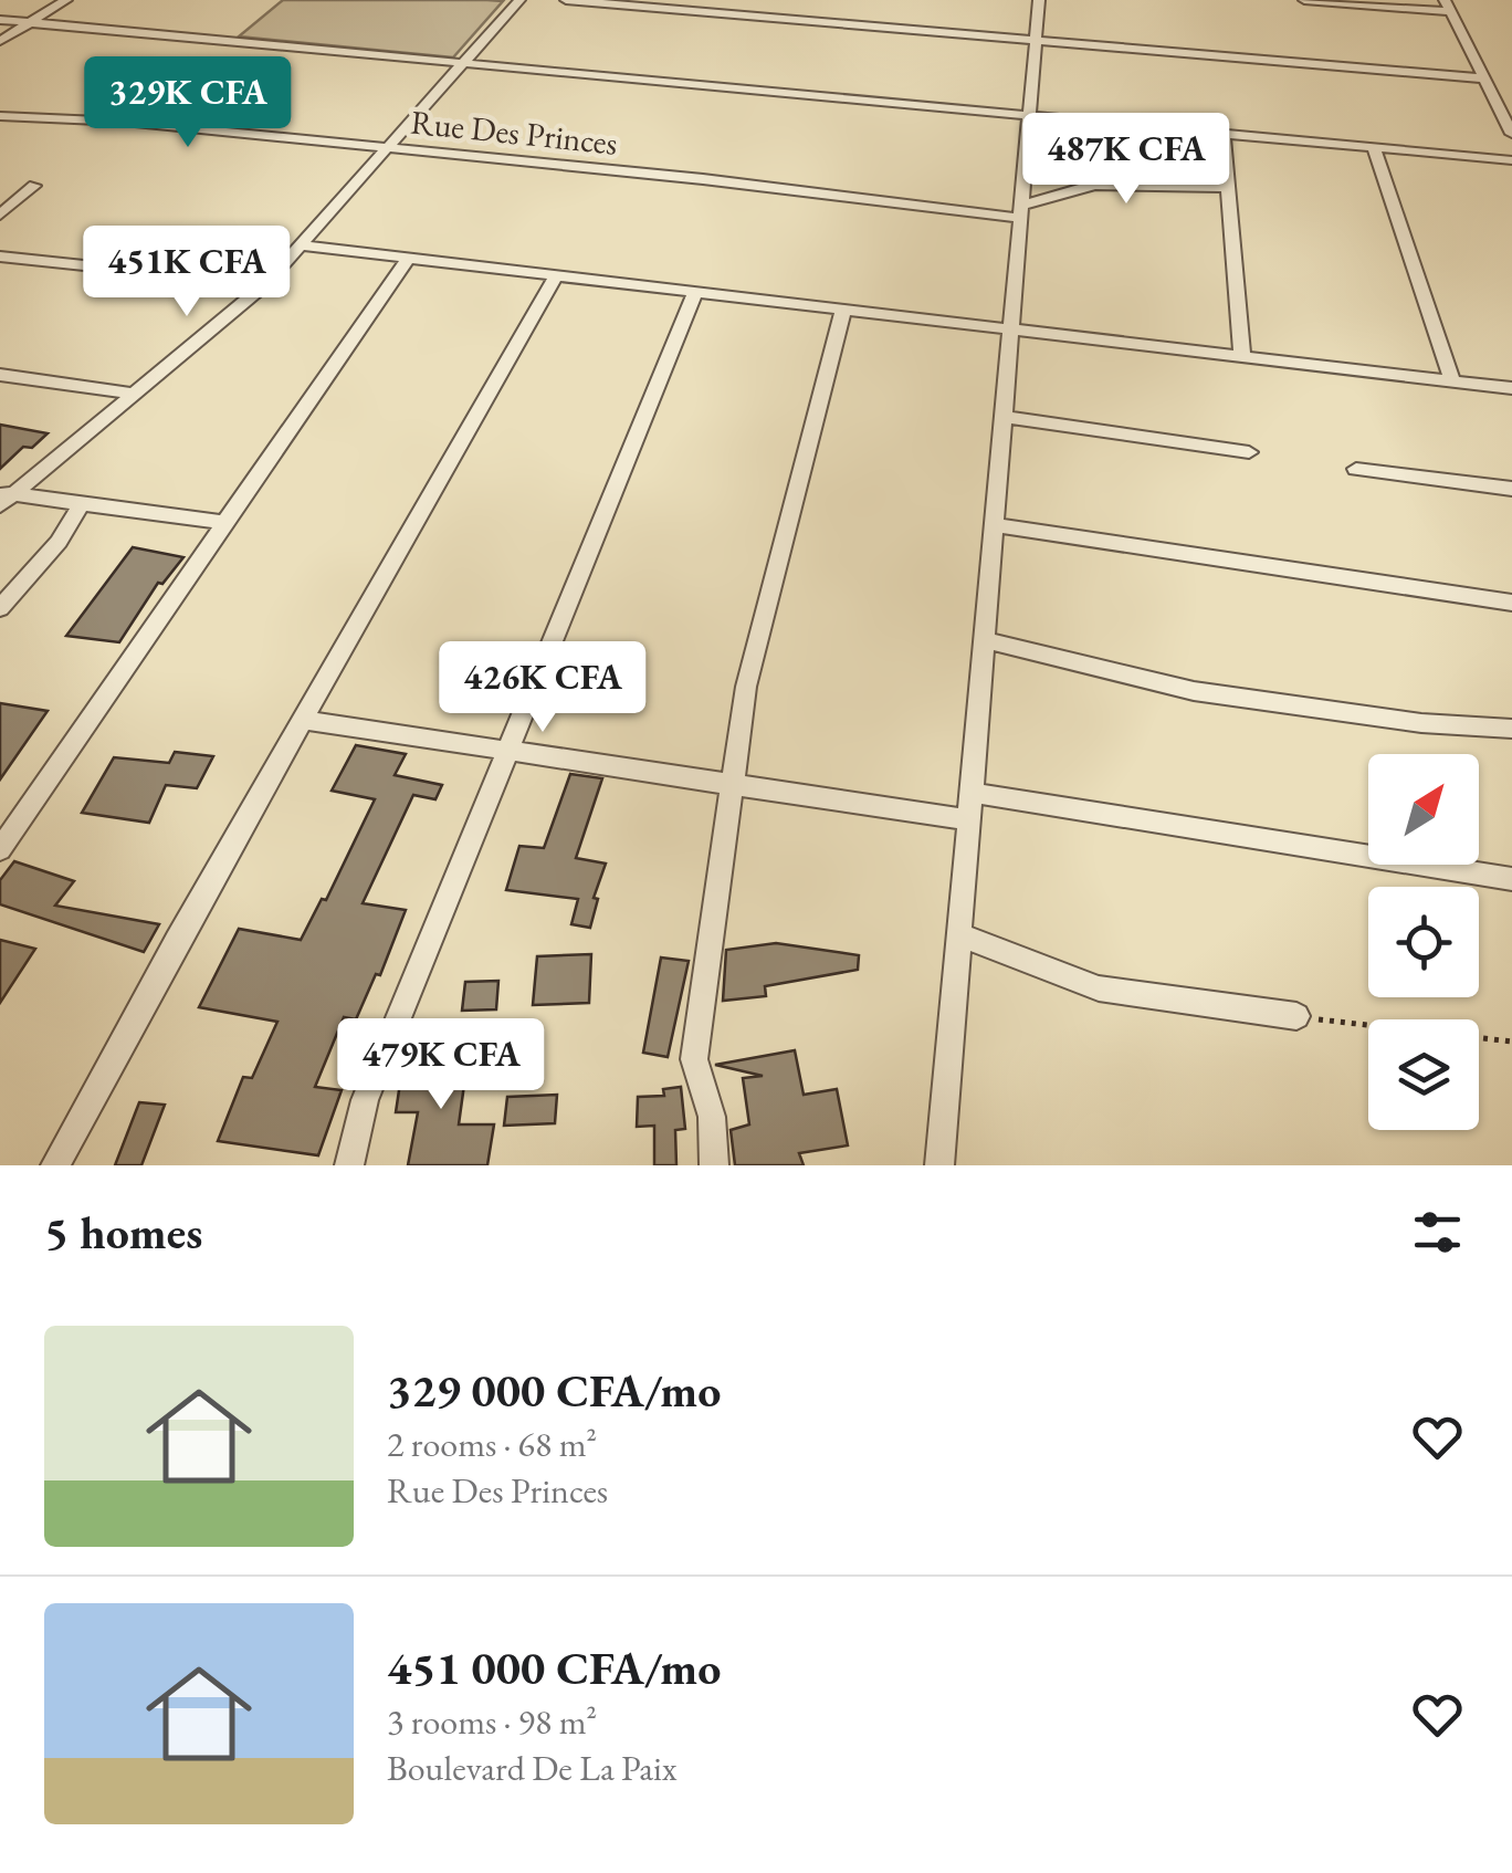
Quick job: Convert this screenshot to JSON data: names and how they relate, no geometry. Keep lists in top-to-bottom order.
{
  "streets": {
    "street": ["Rue Des Princes"]
  },
  "north": "top right",
  "page": {
    "price": [
      "329K CFA",
      "487K CFA",
      "451K CFA",
      "426K CFA",
      "479K CFA"
    ],
    "heading": "5 homes",
    "list": [
      {
        "name": "329 000 CFA/mo",
        "note": "2 rooms · 68 m² · Rue Des Princes"
      },
      {
        "name": "451 000 CFA/mo",
        "note": "3 rooms · 98 m² · Boulevard De La Paix"
      }
    ]
  }
}
